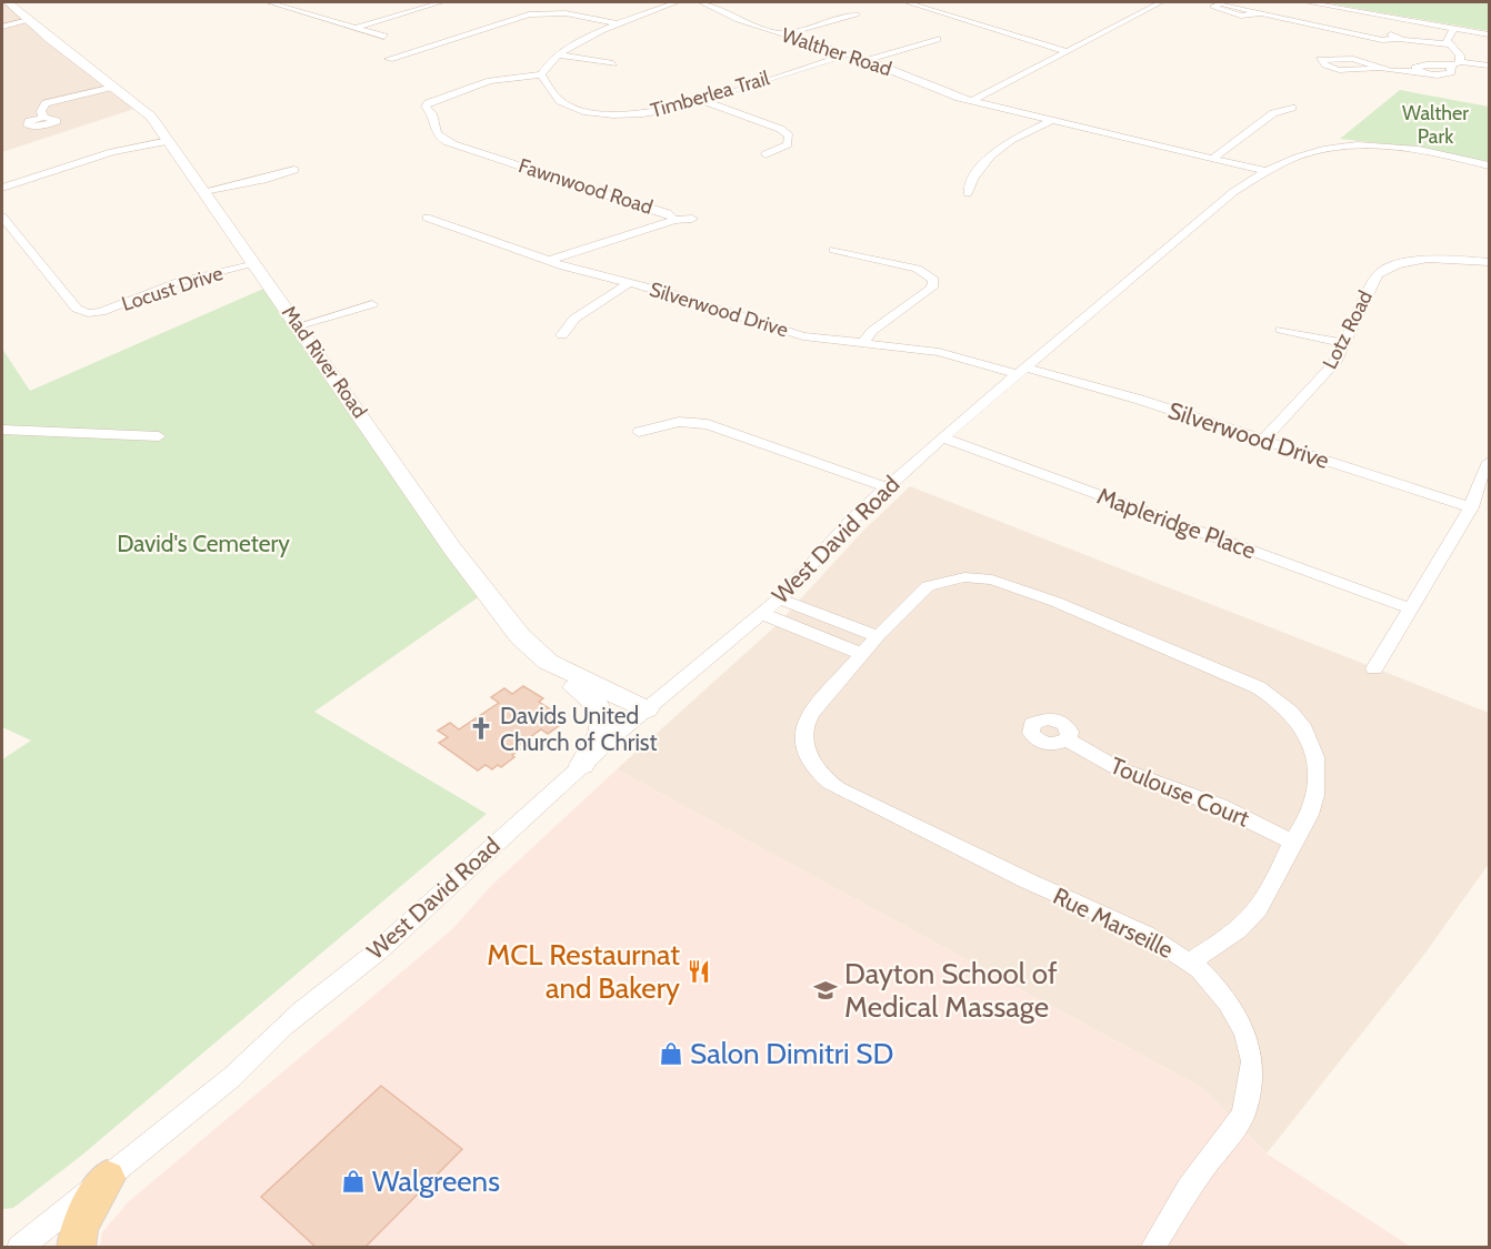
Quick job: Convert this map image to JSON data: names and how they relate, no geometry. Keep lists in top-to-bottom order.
{
  "streets": {
    "street": [
      "Walther Road",
      "Timberlea Trail",
      "Fawnwood Road",
      "Locust Drive",
      "Silverwood Drive",
      "Lotz Road",
      "Mad River Road",
      "Mapleridge Place",
      "West David Road",
      "Toulouse Court",
      "Rue Marseille"
    ]
  },
  "crossings": [
    ["Walther Road", "Timberlea Trail"],
    ["Timberlea Trail", "Fawnwood Road"],
    ["Fawnwood Road", "Silverwood Drive"],
    ["Locust Drive", "Mad River Road"],
    ["Silverwood Drive", "Lotz Road"],
    ["Silverwood Drive", "West David Road"],
    ["Mad River Road", "West David Road"],
    ["Mapleridge Place", "West David Road"],
    ["Toulouse Court", "Rue Marseille"]
  ],
  "parks": ["Walther Park", "David's Cemetery"],
  "places": {
    "church": ["Davids United Church of Christ"],
    "restaurant": ["MCL Restaurnat and Bakery"],
    "school or university": ["Dayton School of Medical Massage"],
    "shop": ["Salon Dimitri SD", "Walgreens"]
  }
}
